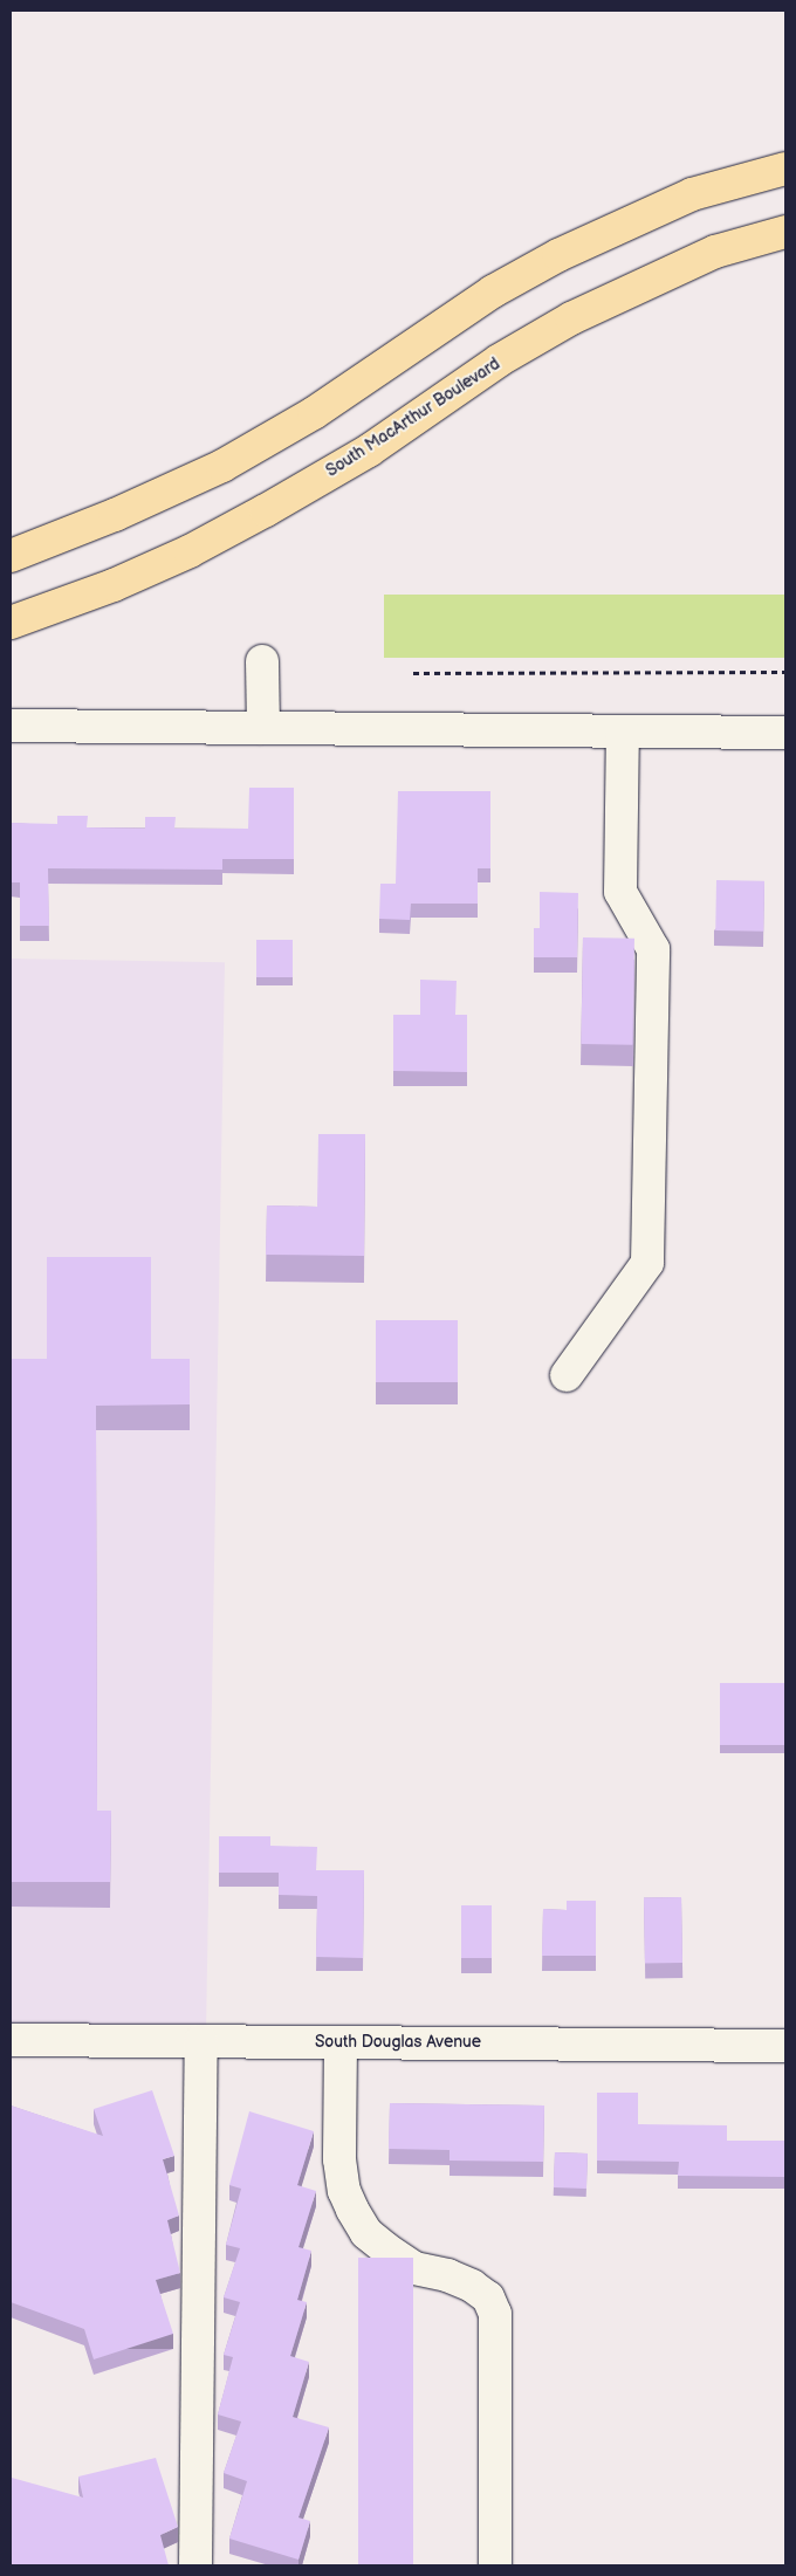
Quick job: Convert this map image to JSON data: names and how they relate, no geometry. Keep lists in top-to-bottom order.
{
  "streets": {
    "main road": ["South MacArthur Boulevard"],
    "street": ["South Douglas Avenue"]
  }
}
